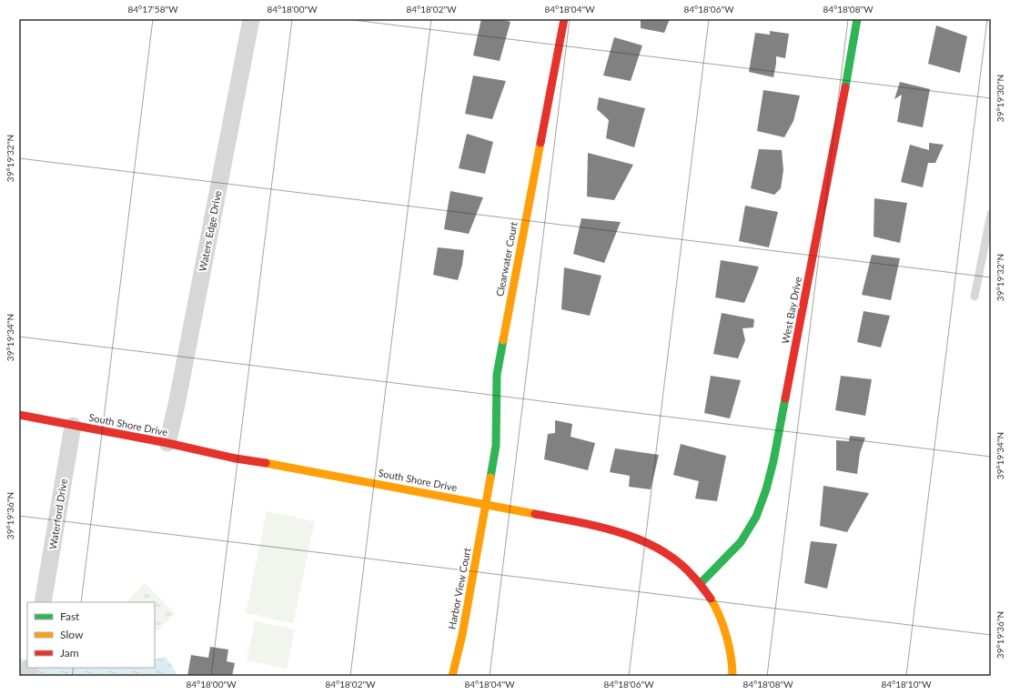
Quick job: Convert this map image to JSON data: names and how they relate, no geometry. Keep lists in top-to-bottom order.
{
  "streets": {
    "street": [
      "Waters Edge Drive",
      "Clearwater Court",
      "West Bay Drive",
      "South Shore Drive",
      "Waterford Drive",
      "Harbor View Court"
    ]
  },
  "crossings": [
    ["Waters Edge Drive", "South Shore Drive"],
    ["Clearwater Court", "South Shore Drive"],
    ["Clearwater Court", "Harbor View Court"],
    ["West Bay Drive", "South Shore Drive"],
    ["South Shore Drive", "Waterford Drive"],
    ["South Shore Drive", "Harbor View Court"]
  ],
  "legend": ["Fast", "Slow", "Jam"],
  "coordinates": [
    "84°17'58\"W",
    "84°18'00\"W",
    "84°18'02\"W",
    "84°18'04\"W",
    "84°18'06\"W",
    "84°18'08\"W",
    "39°19'30\"N",
    "39°19'32\"N",
    "39°19'34\"N",
    "39°19'36\"N",
    "84°18'10\"W"
  ]
}
